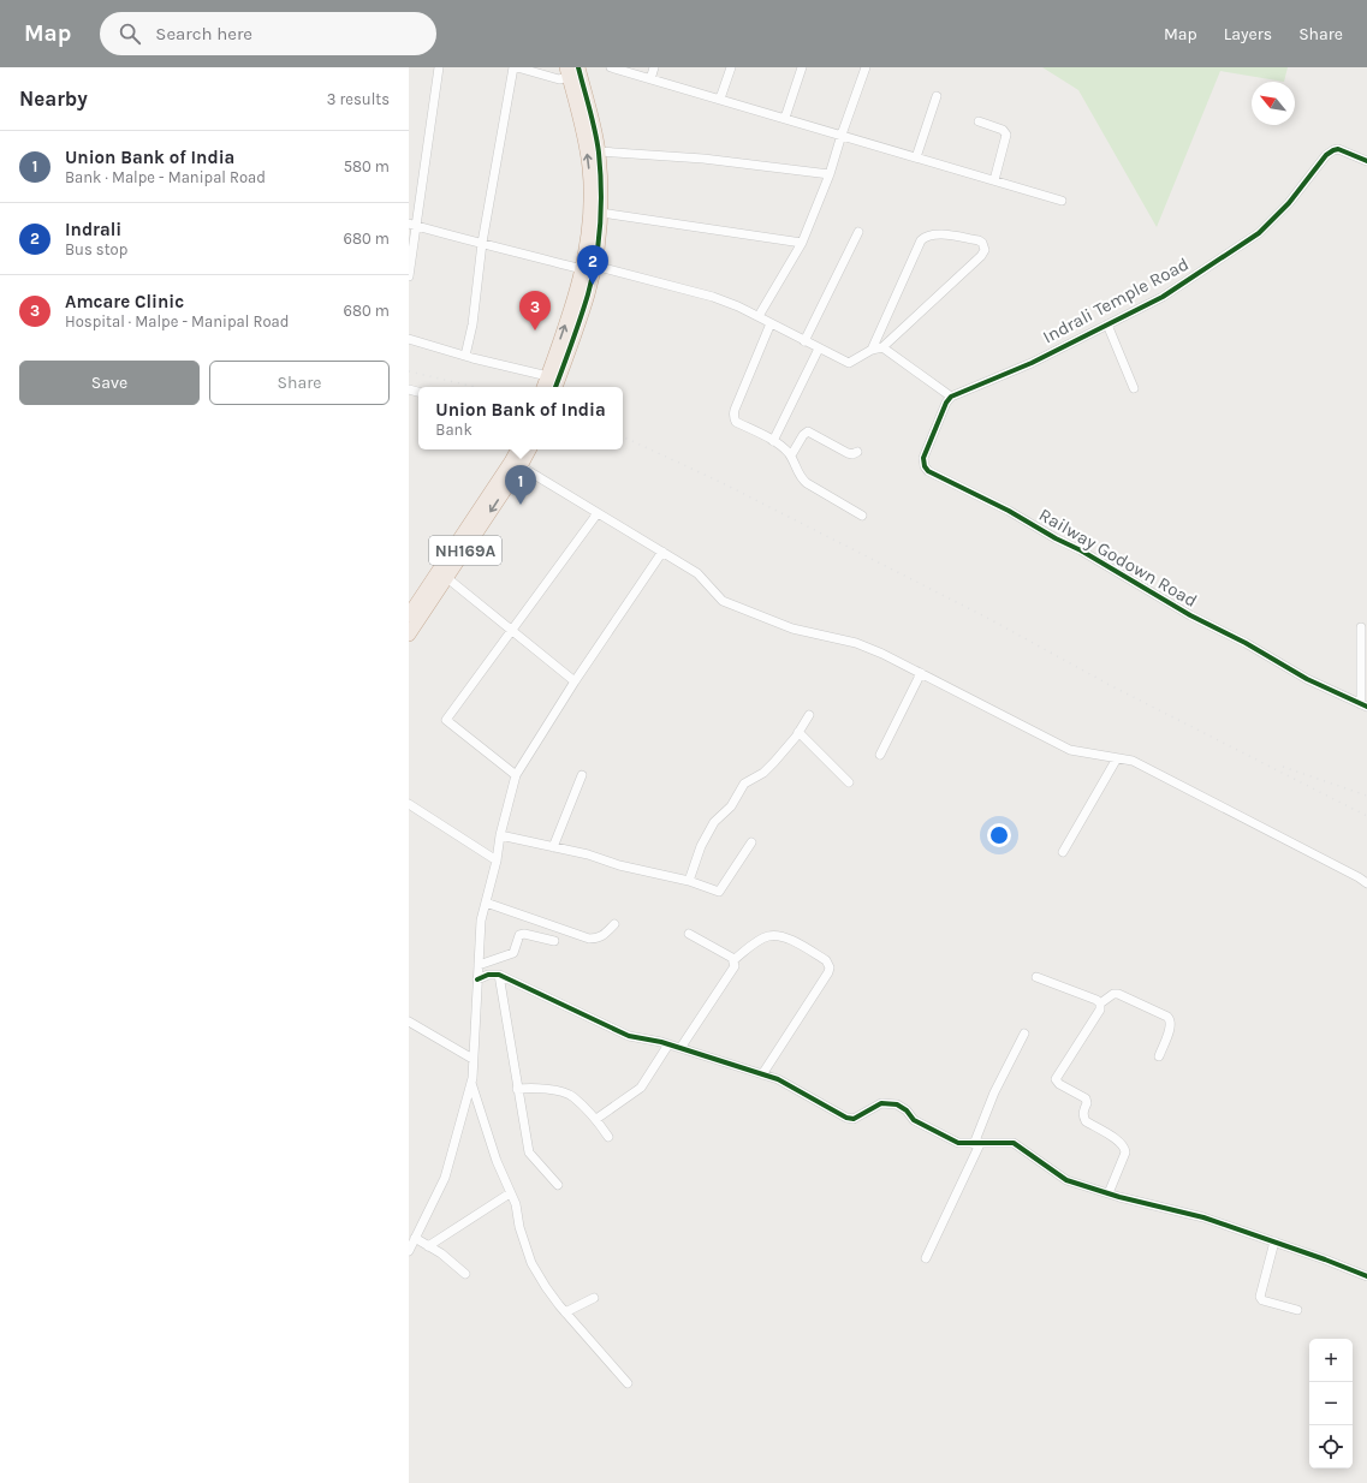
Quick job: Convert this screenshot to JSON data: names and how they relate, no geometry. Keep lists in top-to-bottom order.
{
  "streets": {
    "highway": ["NH169A"],
    "street": ["Indrali Temple Road", "Railway Godown Road"]
  },
  "crossings": [
    ["Indrali Temple Road", "Railway Godown Road"]
  ],
  "north": "top left",
  "page": {
    "header": "Map",
    "search": "Search here",
    "nav": ["Map", "Layers", "Share"],
    "heading": ["Nearby", "3 results"],
    "list": [
      {
        "mark": "1",
        "name": "Union Bank of India",
        "note": "Bank · Malpe - Manipal Road",
        "value": "580 m"
      },
      {
        "mark": "2",
        "name": "Indrali",
        "note": "Bus stop",
        "value": "680 m"
      },
      {
        "mark": "3",
        "name": "Amcare Clinic",
        "note": "Hospital · Malpe - Manipal Road",
        "value": "680 m"
      }
    ],
    "pins": ["2", "3", "1"],
    "buttons": ["Save", "Share"],
    "popup": ["Union Bank of India", "Bank"],
    "map_buttons": ["+", "−"]
  }
}
